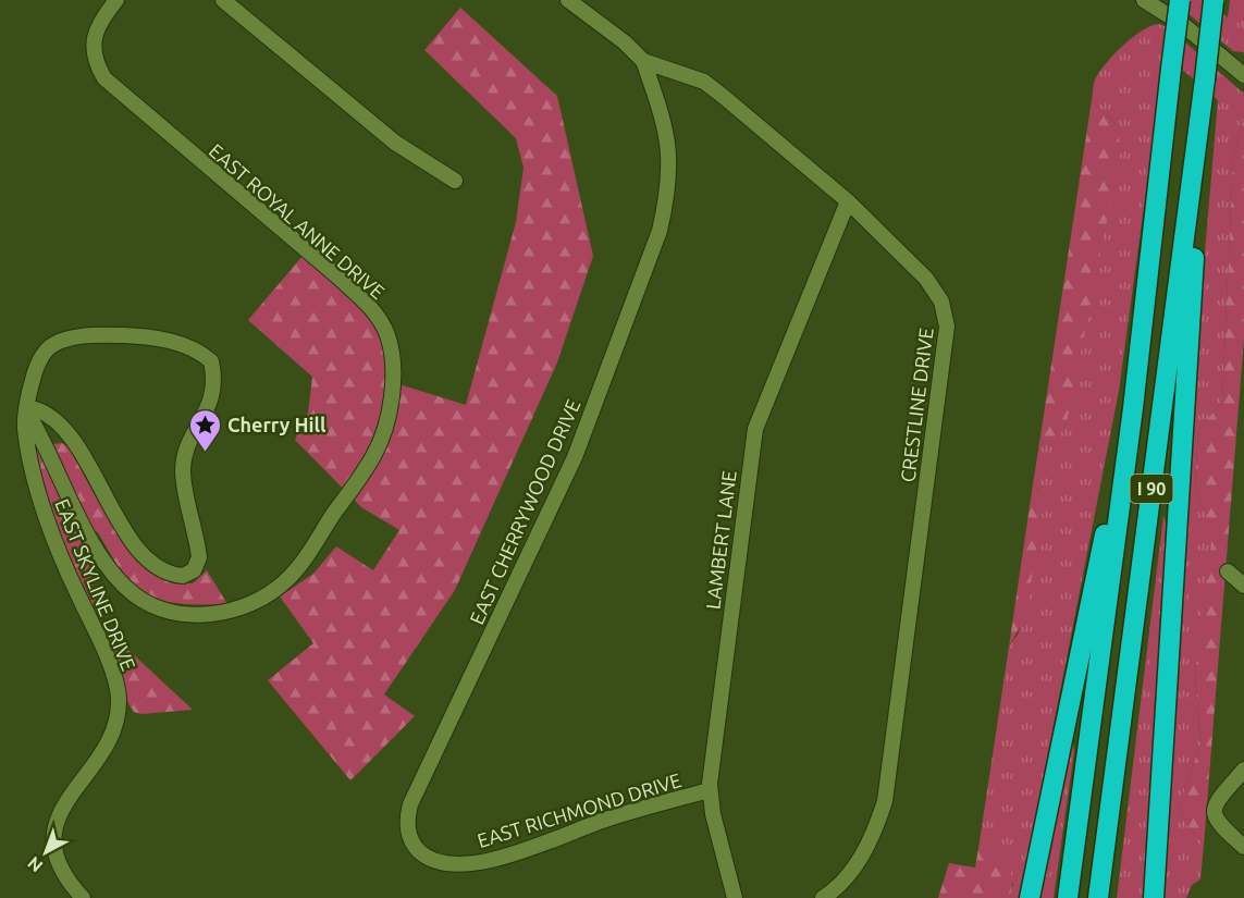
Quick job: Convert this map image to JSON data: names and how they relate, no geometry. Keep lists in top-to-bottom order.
{
  "streets": {
    "highway": ["I 90"],
    "street": [
      "EAST ROYAL ANNE DRIVE",
      "CRESTLINE DRIVE",
      "EAST CHERRYWOOD DRIVE",
      "LAMBERT LANE",
      "EAST SKYLINE DRIVE",
      "EAST RICHMOND DRIVE"
    ]
  },
  "crossings": [
    ["EAST ROYAL ANNE DRIVE", "EAST SKYLINE DRIVE"],
    ["CRESTLINE DRIVE", "EAST CHERRYWOOD DRIVE"],
    ["CRESTLINE DRIVE", "LAMBERT LANE"],
    ["EAST CHERRYWOOD DRIVE", "EAST RICHMOND DRIVE"],
    ["LAMBERT LANE", "EAST RICHMOND DRIVE"]
  ],
  "places": {
    "place": ["Cherry Hill"]
  },
  "north": "bottom left"
}
